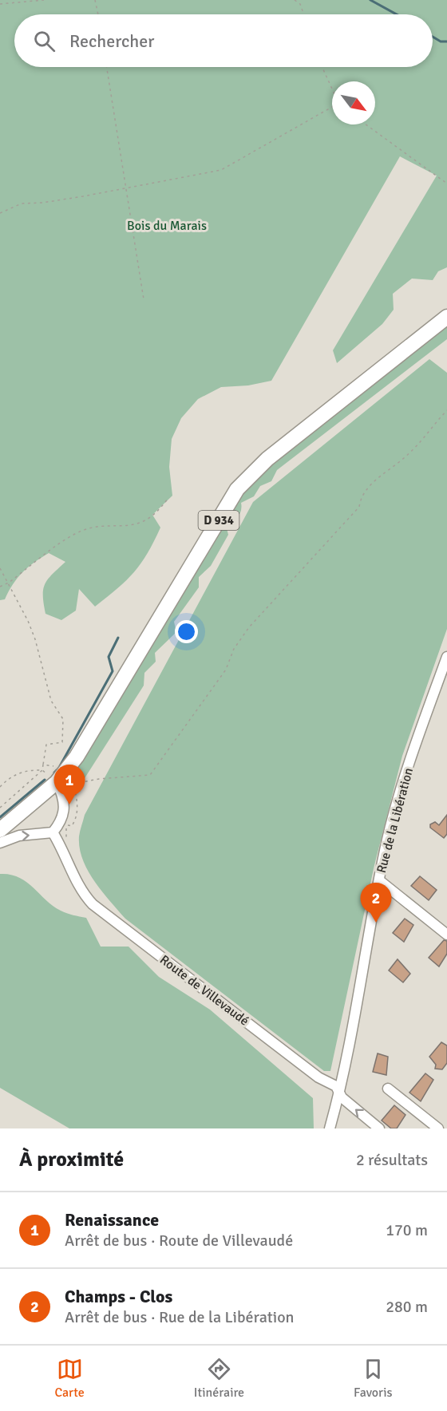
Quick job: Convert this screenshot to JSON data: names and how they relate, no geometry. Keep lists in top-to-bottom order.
{
  "streets": {
    "main road": ["D 934"],
    "street": ["Rue de la Libération", "Route de Villevaudé"]
  },
  "crossings": [
    ["Rue de la Libération", "Route de Villevaudé"]
  ],
  "parks": ["Bois du Marais"],
  "north": "bottom right",
  "page": {
    "search": "Rechercher",
    "pins": ["1", "2"],
    "heading": ["À proximité", "2 résultats"],
    "list": [
      {
        "mark": "1",
        "name": "Renaissance",
        "note": "Arrêt de bus · Route de Villevaudé",
        "value": "170 m"
      },
      {
        "mark": "2",
        "name": "Champs - Clos",
        "note": "Arrêt de bus · Rue de la Libération",
        "value": "280 m"
      }
    ],
    "nav": ["Carte", "Itinéraire", "Favoris"]
  }
}
